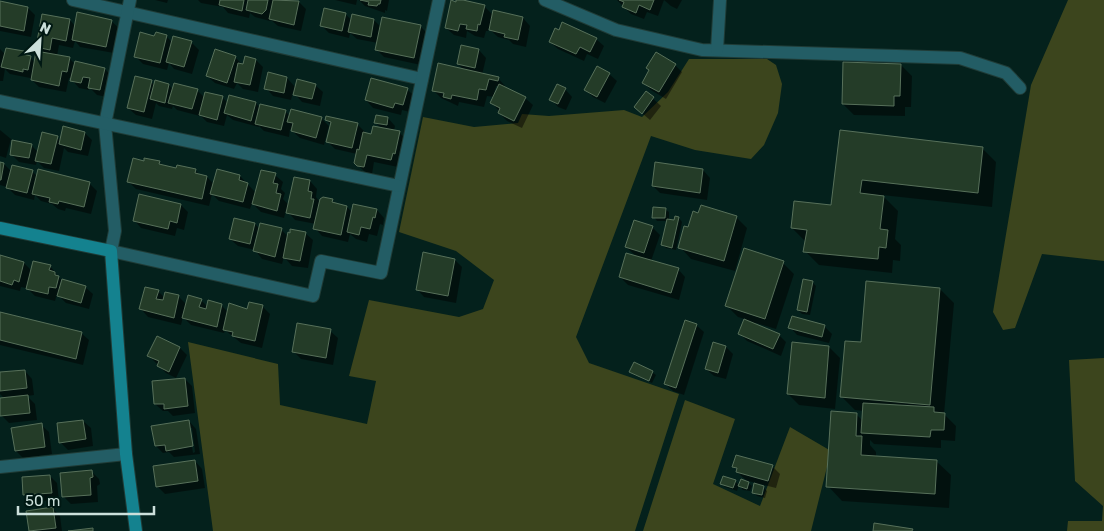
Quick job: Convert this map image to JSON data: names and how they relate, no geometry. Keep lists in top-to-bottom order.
{
  "scale_bar": "50 m",
  "north": "top right"
}
